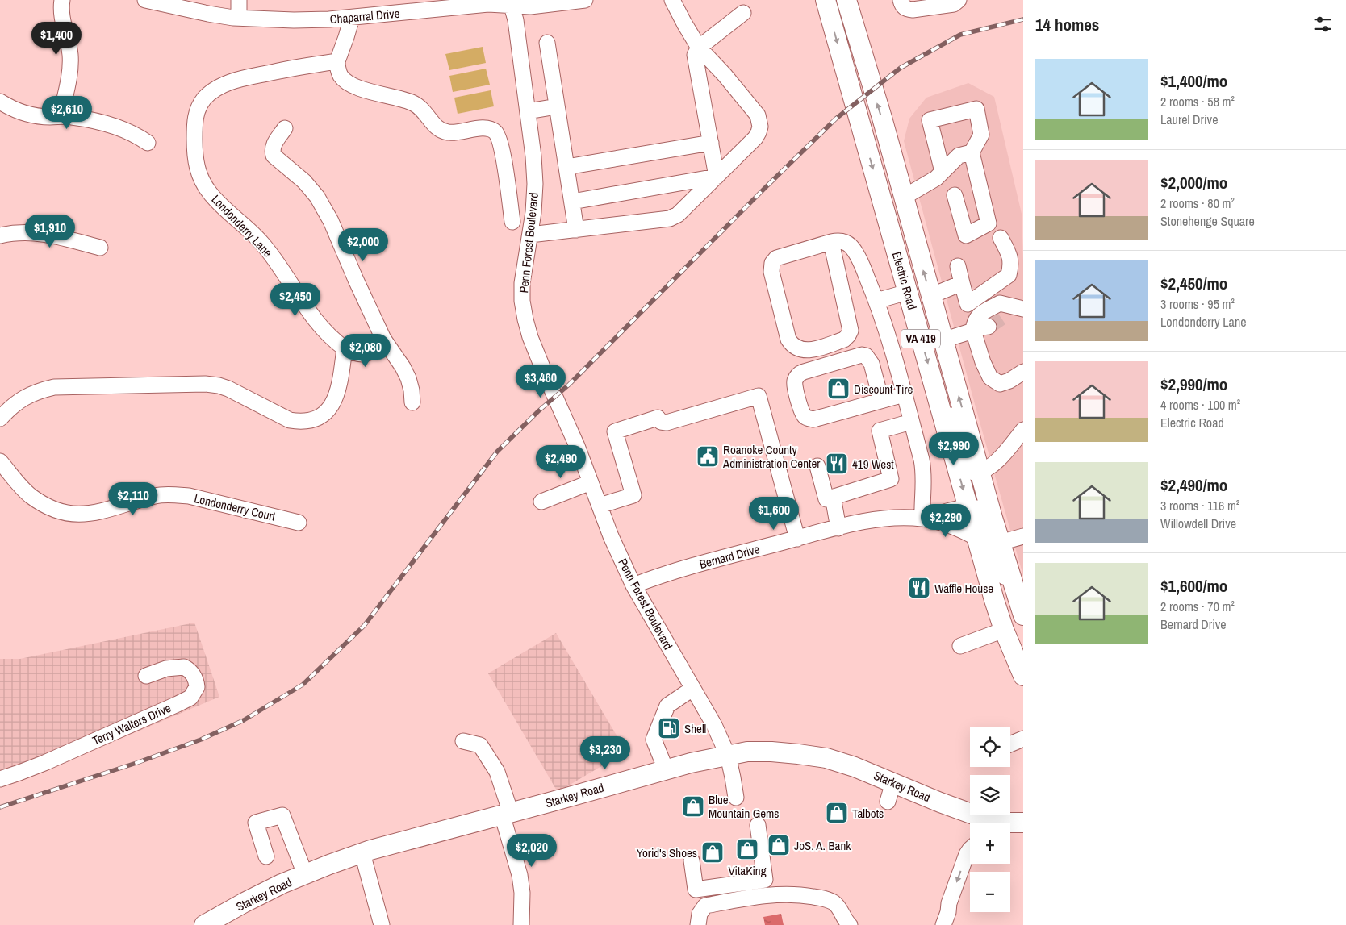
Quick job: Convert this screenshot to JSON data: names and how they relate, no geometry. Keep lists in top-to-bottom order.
{
  "streets": {
    "main road": ["Electric Road", "VA 419", "Starkey Road"],
    "street": [
      "Chaparral Drive",
      "Londonderry Lane",
      "Penn Forest Boulevard",
      "Londonderry Court",
      "Bernard Drive",
      "Terry Walters Drive"
    ]
  },
  "crossings": [
    ["Chaparral Drive", "Penn Forest Boulevard"],
    ["Penn Forest Boulevard", "Bernard Drive"],
    ["Penn Forest Boulevard", "Starkey Road"],
    ["Electric Road", "Bernard Drive"]
  ],
  "places": {
    "shop": [
      "Discount Tire",
      "Blue Mountain Gems",
      "Talbots",
      "JoS. A. Bank",
      "VitaKing",
      "Yorid's Shoes"
    ],
    "public building": ["Roanoke County Administration Center"],
    "restaurant": ["419 West", "Waffle House"],
    "fuel station": ["Shell"]
  },
  "page": {
    "heading": "14 homes",
    "price": [
      "$1,400",
      "$2,610",
      "$1,910",
      "$2,000",
      "$2,450",
      "$2,080",
      "$3,460",
      "$2,990",
      "$2,490",
      "$2,110",
      "$1,600",
      "$2,290",
      "$3,230",
      "$2,020"
    ],
    "list": [
      {
        "name": "$1,400/mo",
        "note": "2 rooms · 58 m² · Laurel Drive"
      },
      {
        "name": "$2,000/mo",
        "note": "2 rooms · 80 m² · Stonehenge Square"
      },
      {
        "name": "$2,450/mo",
        "note": "3 rooms · 95 m² · Londonderry Lane"
      },
      {
        "name": "$2,990/mo",
        "note": "4 rooms · 100 m² · Electric Road"
      },
      {
        "name": "$2,490/mo",
        "note": "3 rooms · 116 m² · Willowdell Drive"
      },
      {
        "name": "$1,600/mo",
        "note": "2 rooms · 70 m² · Bernard Drive"
      }
    ],
    "map_buttons": ["+", "−"]
  }
}
